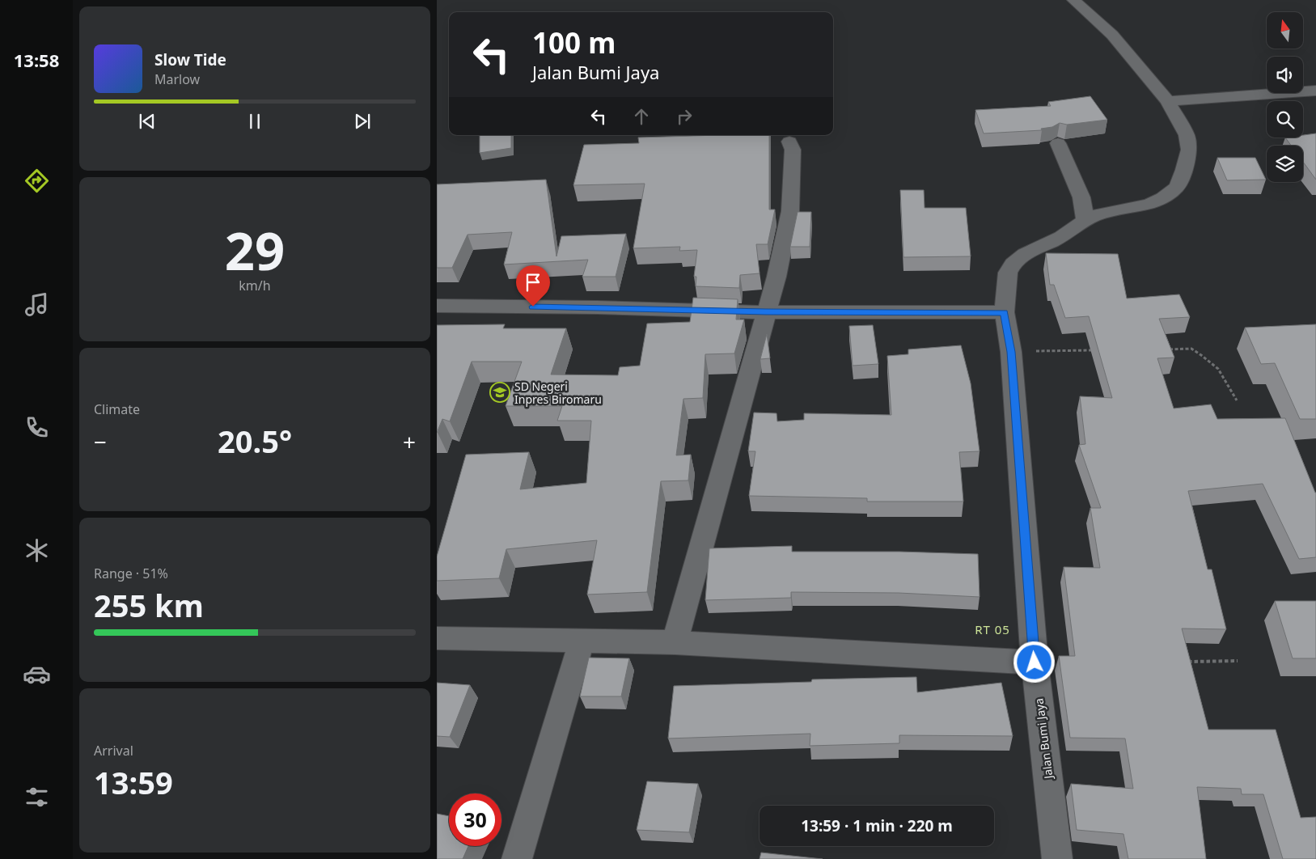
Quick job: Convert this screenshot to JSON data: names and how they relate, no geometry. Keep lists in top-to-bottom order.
{
  "streets": {
    "street": ["Jalan Bumi Jaya"]
  },
  "districts": ["RT 05"],
  "places": {
    "school or university": ["SD Negeri Inpres Biromaru"]
  },
  "north": "top",
  "page": {
    "tabs": "13:58",
    "turn": ["100 m", "Jalan Bumi Jaya"],
    "song": ["Slow Tide", "Marlow"],
    "tile": [
      ["29", "km/h"],
      "Climate",
      ["Range · 51%", "255 km"],
      ["Arrival", "13:59"]
    ],
    "heat": ["−", "20.5°", "+"],
    "limit": "30",
    "trip": "13:59 · 1 min · 220 m"
  }
}
